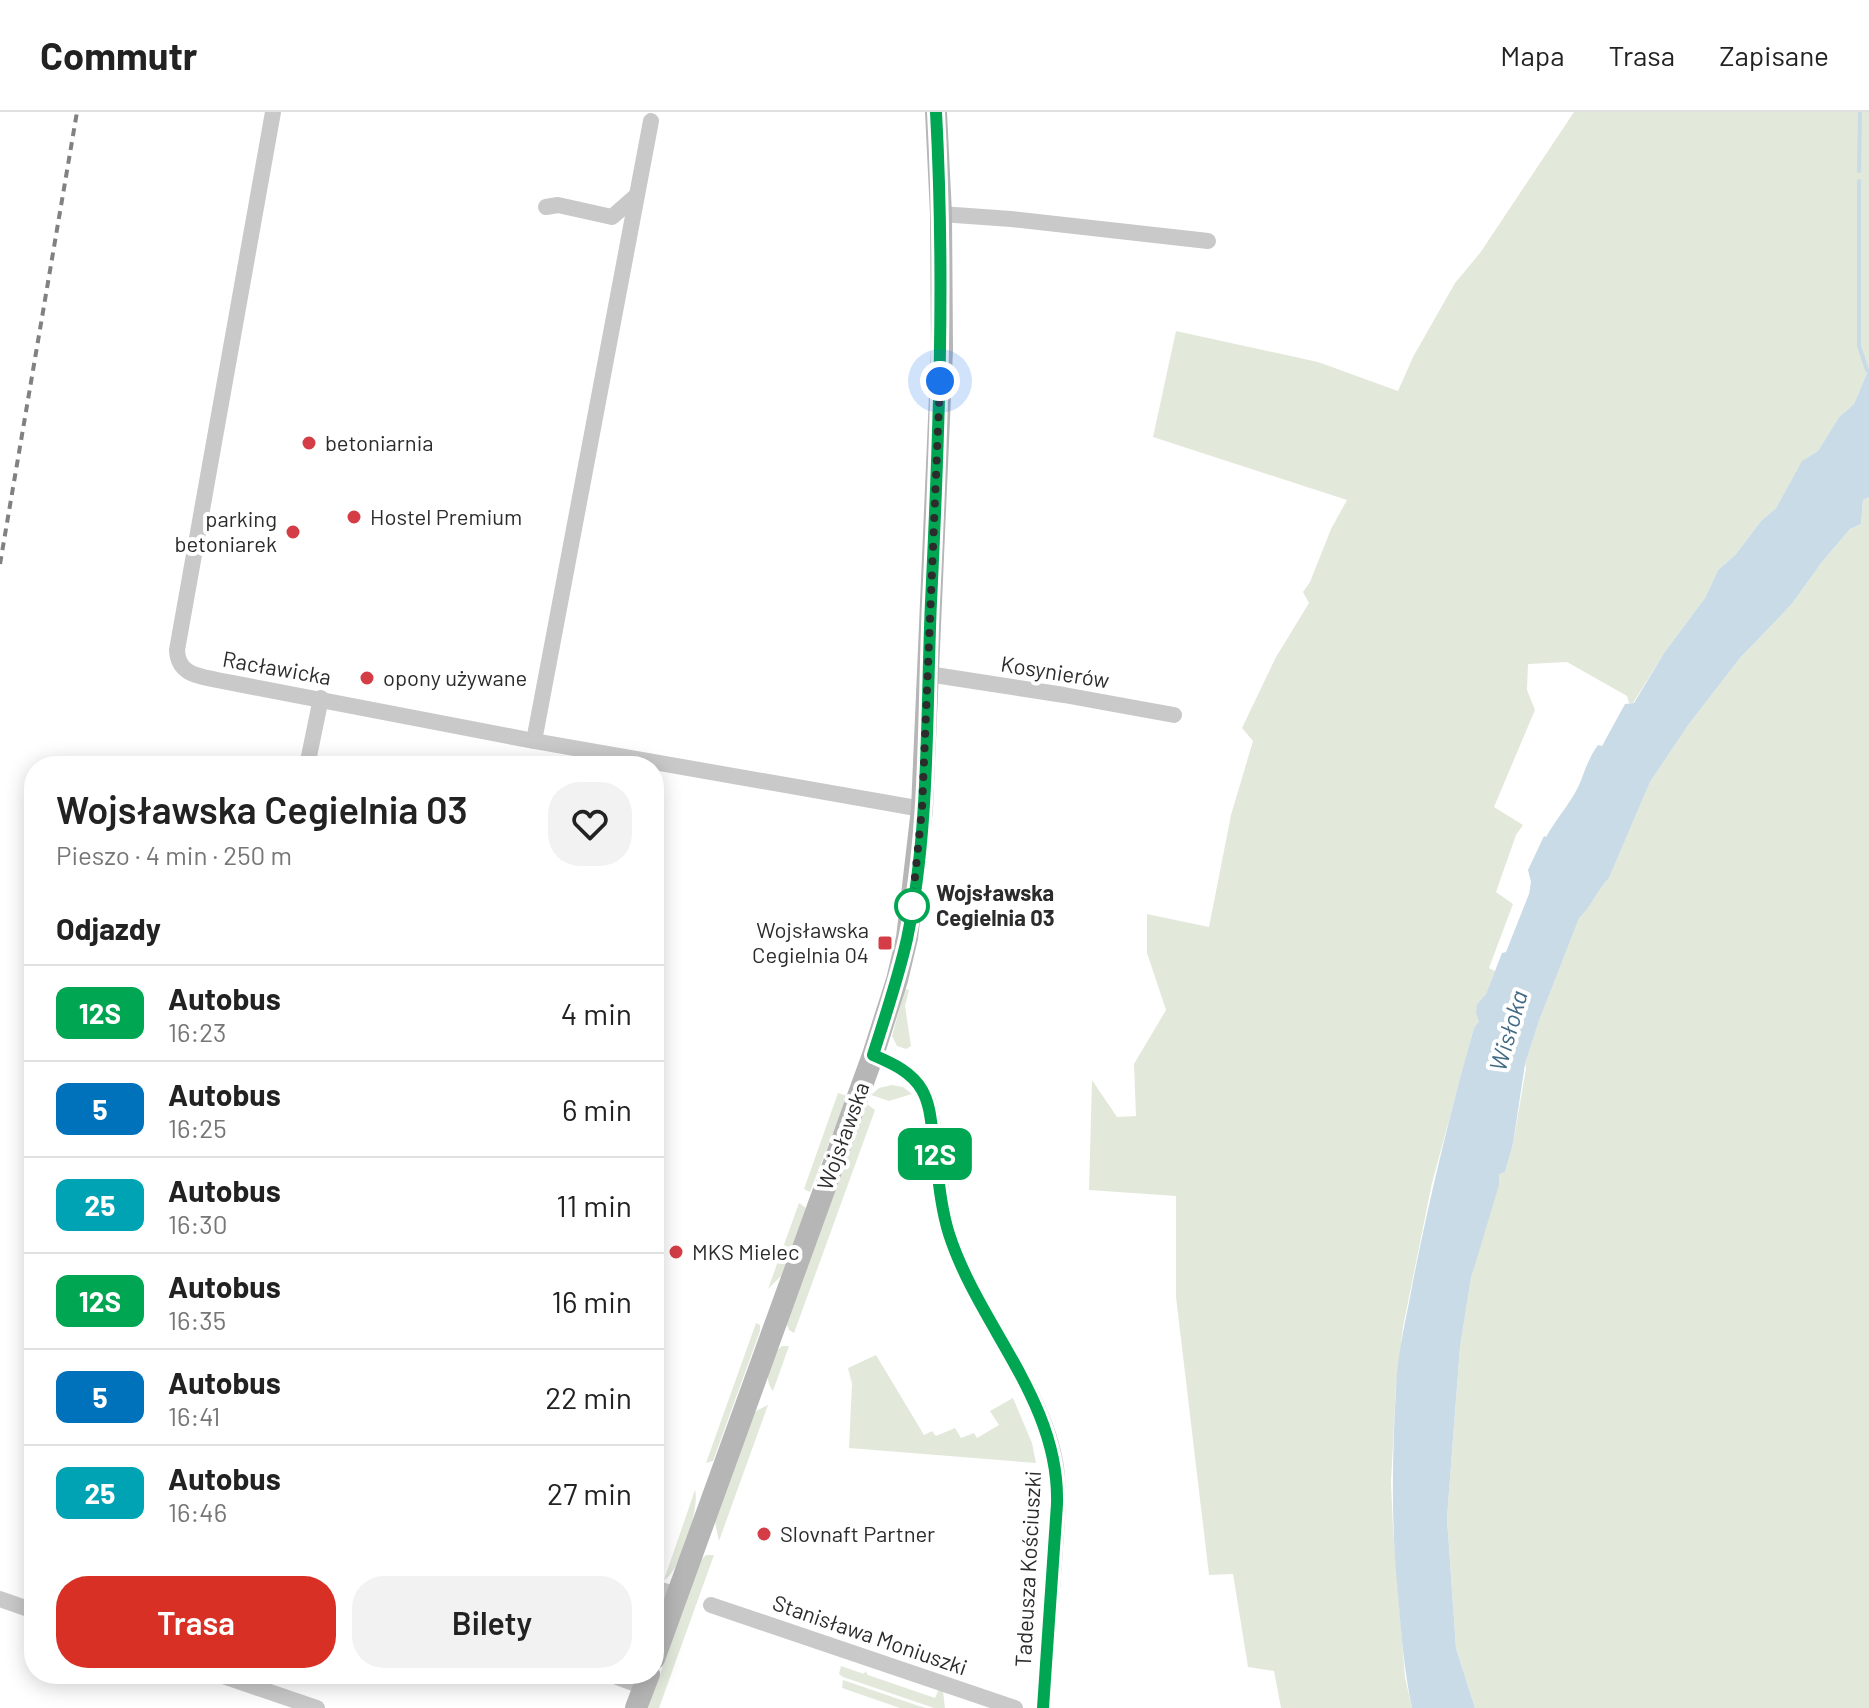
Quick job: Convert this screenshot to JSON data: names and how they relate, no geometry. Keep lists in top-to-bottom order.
{
  "streets": {
    "street": [
      "Racławicka",
      "Kosynierów",
      "Wojsławska",
      "Tadeusza Kościuszki",
      "Stanisława Moniuszki"
    ]
  },
  "crossings": [
    ["Racławicka", "Wojsławska"],
    ["Kosynierów", "Wojsławska"],
    ["Wojsławska", "Tadeusza Kościuszki"]
  ],
  "water": ["Wisłoka"],
  "places": {
    "other": [
      "betoniarnia",
      "Hostel Premium",
      "parking betoniarek",
      "opony używane",
      "Wojsławska Cegielnia 03",
      "MKS Mielec",
      "Slovnaft Partner"
    ],
    "transit": ["Wojsławska Cegielnia 04"]
  },
  "lines": ["bus line 12S"],
  "page": {
    "header": "Commutr",
    "nav": ["Mapa", "Trasa", "Zapisane"],
    "on_map": "12S",
    "heading": [
      ["Wojsławska Cegielnia 03", "Pieszo · 4 min · 250 m"],
      "Odjazdy"
    ],
    "list": [
      {
        "mark": "12S",
        "name": "Autobus",
        "note": "16:23",
        "value": "4 min"
      },
      {
        "mark": "5",
        "name": "Autobus",
        "note": "16:25",
        "value": "6 min"
      },
      {
        "mark": "25",
        "name": "Autobus",
        "note": "16:30",
        "value": "11 min"
      },
      {
        "mark": "12S",
        "name": "Autobus",
        "note": "16:35",
        "value": "16 min"
      },
      {
        "mark": "5",
        "name": "Autobus",
        "note": "16:41",
        "value": "22 min"
      },
      {
        "mark": "25",
        "name": "Autobus",
        "note": "16:46",
        "value": "27 min"
      }
    ],
    "buttons": ["Trasa", "Bilety"]
  }
}
